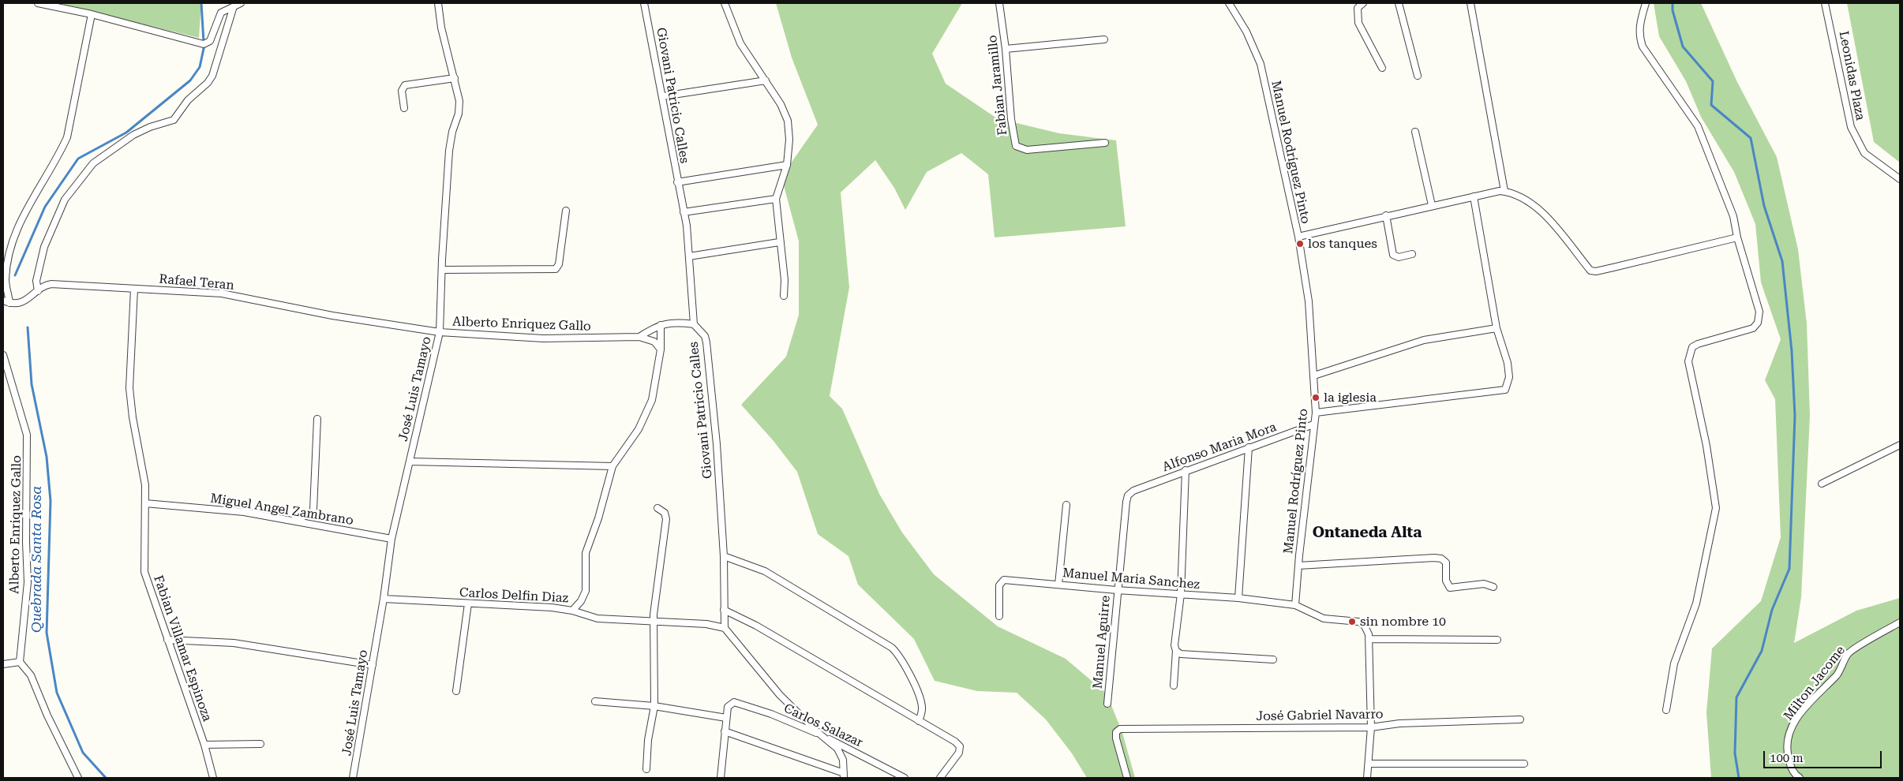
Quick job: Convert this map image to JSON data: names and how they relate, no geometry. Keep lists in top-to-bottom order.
{
  "streets": {
    "street": [
      "Leonidas Plaza",
      "Fabian Jaramillo",
      "Giovani Patricio Calles",
      "Manuel Rodríguez Pinto",
      "Rafael Teran",
      "Alberto Enriquez Gallo",
      "José Luis Tamayo",
      "Alfonso Maria Mora",
      "Miguel Angel Zambrano",
      "Manuel Maria Sanchez",
      "Carlos Delfin Diaz",
      "Manuel Aguirre",
      "Fabian Villamar Espinoza",
      "Milton Jacome",
      "José Gabriel Navarro",
      "Carlos Salazar"
    ]
  },
  "crossings": [
    ["Giovani Patricio Calles", "Alberto Enriquez Gallo"],
    ["Manuel Rodríguez Pinto", "Alfonso Maria Mora"],
    ["Manuel Rodríguez Pinto", "Manuel Maria Sanchez"],
    ["Rafael Teran", "Alberto Enriquez Gallo"],
    ["Rafael Teran", "José Luis Tamayo"],
    ["Rafael Teran", "Fabian Villamar Espinoza"],
    ["Alberto Enriquez Gallo", "José Luis Tamayo"],
    ["Alberto Enriquez Gallo", "Carlos Delfin Diaz"],
    ["José Luis Tamayo", "Miguel Angel Zambrano"],
    ["José Luis Tamayo", "Carlos Delfin Diaz"],
    ["Alfonso Maria Mora", "Manuel Aguirre"],
    ["Miguel Angel Zambrano", "Fabian Villamar Espinoza"],
    ["Manuel Maria Sanchez", "Manuel Aguirre"]
  ],
  "districts": ["Ontaneda Alta"],
  "water": ["Quebrada Santa Rosa"],
  "places": ["los tanques", "la iglesia", "sin nombre 10"],
  "scale_bar": "100 m"
}
